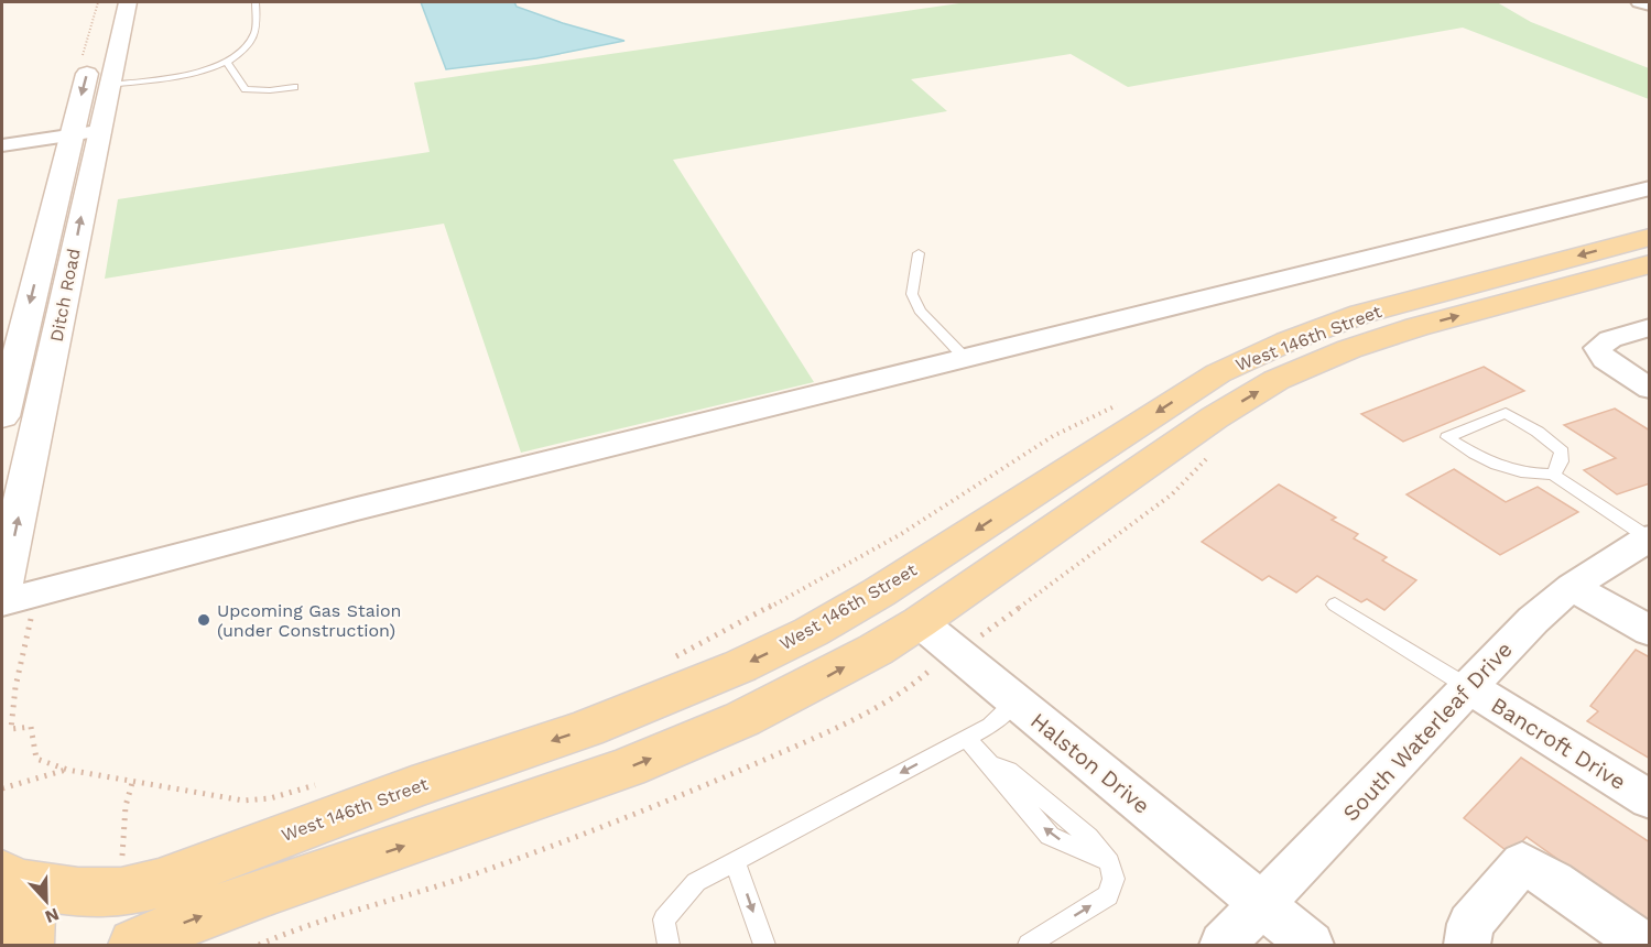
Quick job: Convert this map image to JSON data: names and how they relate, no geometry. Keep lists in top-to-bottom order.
{
  "streets": {
    "main road": ["West 146th Street"],
    "street": [
      "Ditch Road",
      "South Waterleaf Drive",
      "Bancroft Drive",
      "Halston Drive"
    ]
  },
  "crossings": [
    ["West 146th Street", "Halston Drive"],
    ["South Waterleaf Drive", "Bancroft Drive"],
    ["South Waterleaf Drive", "Halston Drive"]
  ],
  "places": ["Upcoming Gas Staion (under Construction)"],
  "north": "bottom"
}
